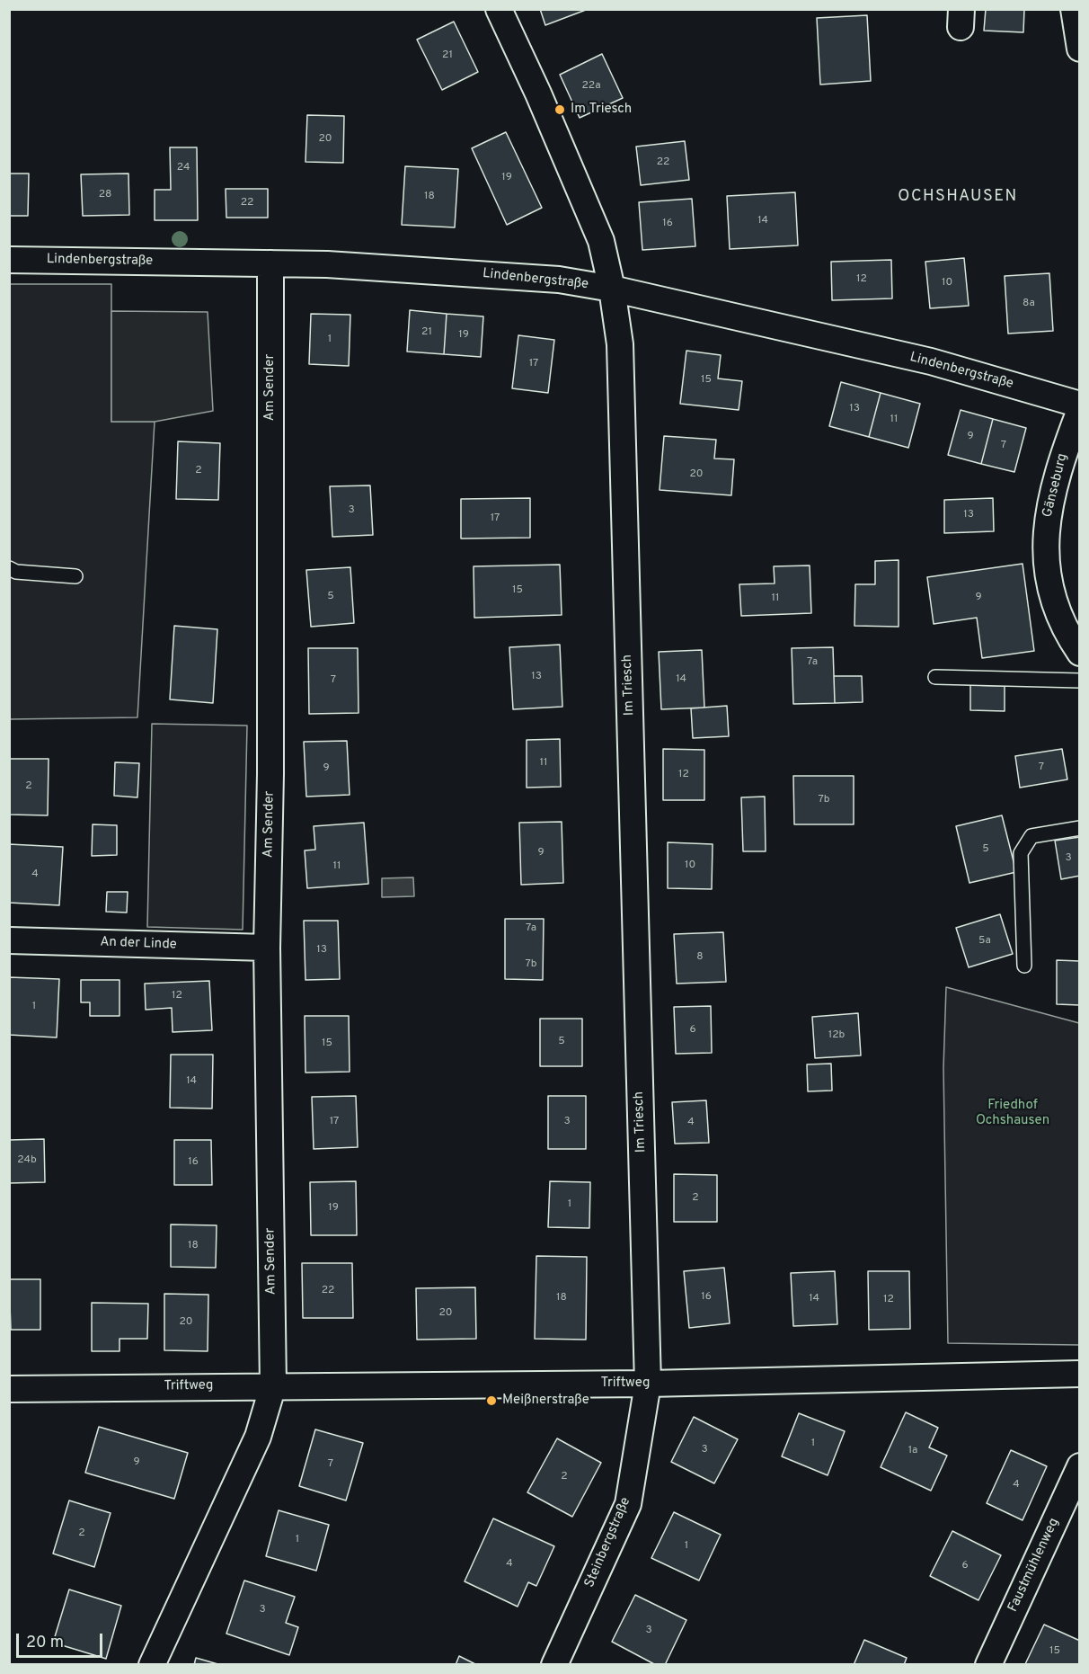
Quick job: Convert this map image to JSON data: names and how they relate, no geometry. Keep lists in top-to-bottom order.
{
  "streets": {
    "street": [
      "Lindenbergstraße",
      "Am Sender",
      "Gänseburg",
      "Im Triesch",
      "An der Linde",
      "Triftweg",
      "Steinbergstraße",
      "Faustmühlenweg"
    ]
  },
  "crossings": [
    ["Lindenbergstraße", "Am Sender"],
    ["Lindenbergstraße", "Im Triesch"],
    ["Am Sender", "An der Linde"],
    ["Am Sender", "Triftweg"],
    ["Im Triesch", "Triftweg"],
    ["Im Triesch", "Steinbergstraße"],
    ["Triftweg", "Steinbergstraße"]
  ],
  "districts": ["OCHSHAUSEN"],
  "parks": ["Friedhof Ochshausen"],
  "places": ["Im Triesch", "Meißnerstraße"],
  "house_numbers": [
    "21",
    "22a",
    "20",
    "22",
    "24",
    "19",
    "28",
    "18",
    "22",
    "14",
    "16",
    "12",
    "10",
    "8a",
    "21",
    "19",
    "1",
    "17",
    "15",
    "13",
    "11",
    "9",
    "7",
    "2",
    "20",
    "3",
    "13",
    "17",
    "15",
    "5",
    "9",
    "11",
    "7a",
    "13",
    "14",
    "7",
    "11",
    "7",
    "9",
    "12",
    "2",
    "7b",
    "5",
    "9",
    "3",
    "10",
    "11",
    "4",
    "7a",
    "5a",
    "13",
    "8",
    "7b",
    "12",
    "1",
    "6",
    "12b",
    "5",
    "15",
    "14",
    "17",
    "3",
    "4",
    "24b",
    "16",
    "2",
    "1",
    "19",
    "18",
    "22",
    "16",
    "18",
    "14",
    "12",
    "20",
    "20",
    "1",
    "3",
    "1a",
    "9",
    "7",
    "2",
    "4",
    "2",
    "1",
    "1",
    "4",
    "6",
    "3",
    "3",
    "15"
  ],
  "scale_bar": "20 m"
}
